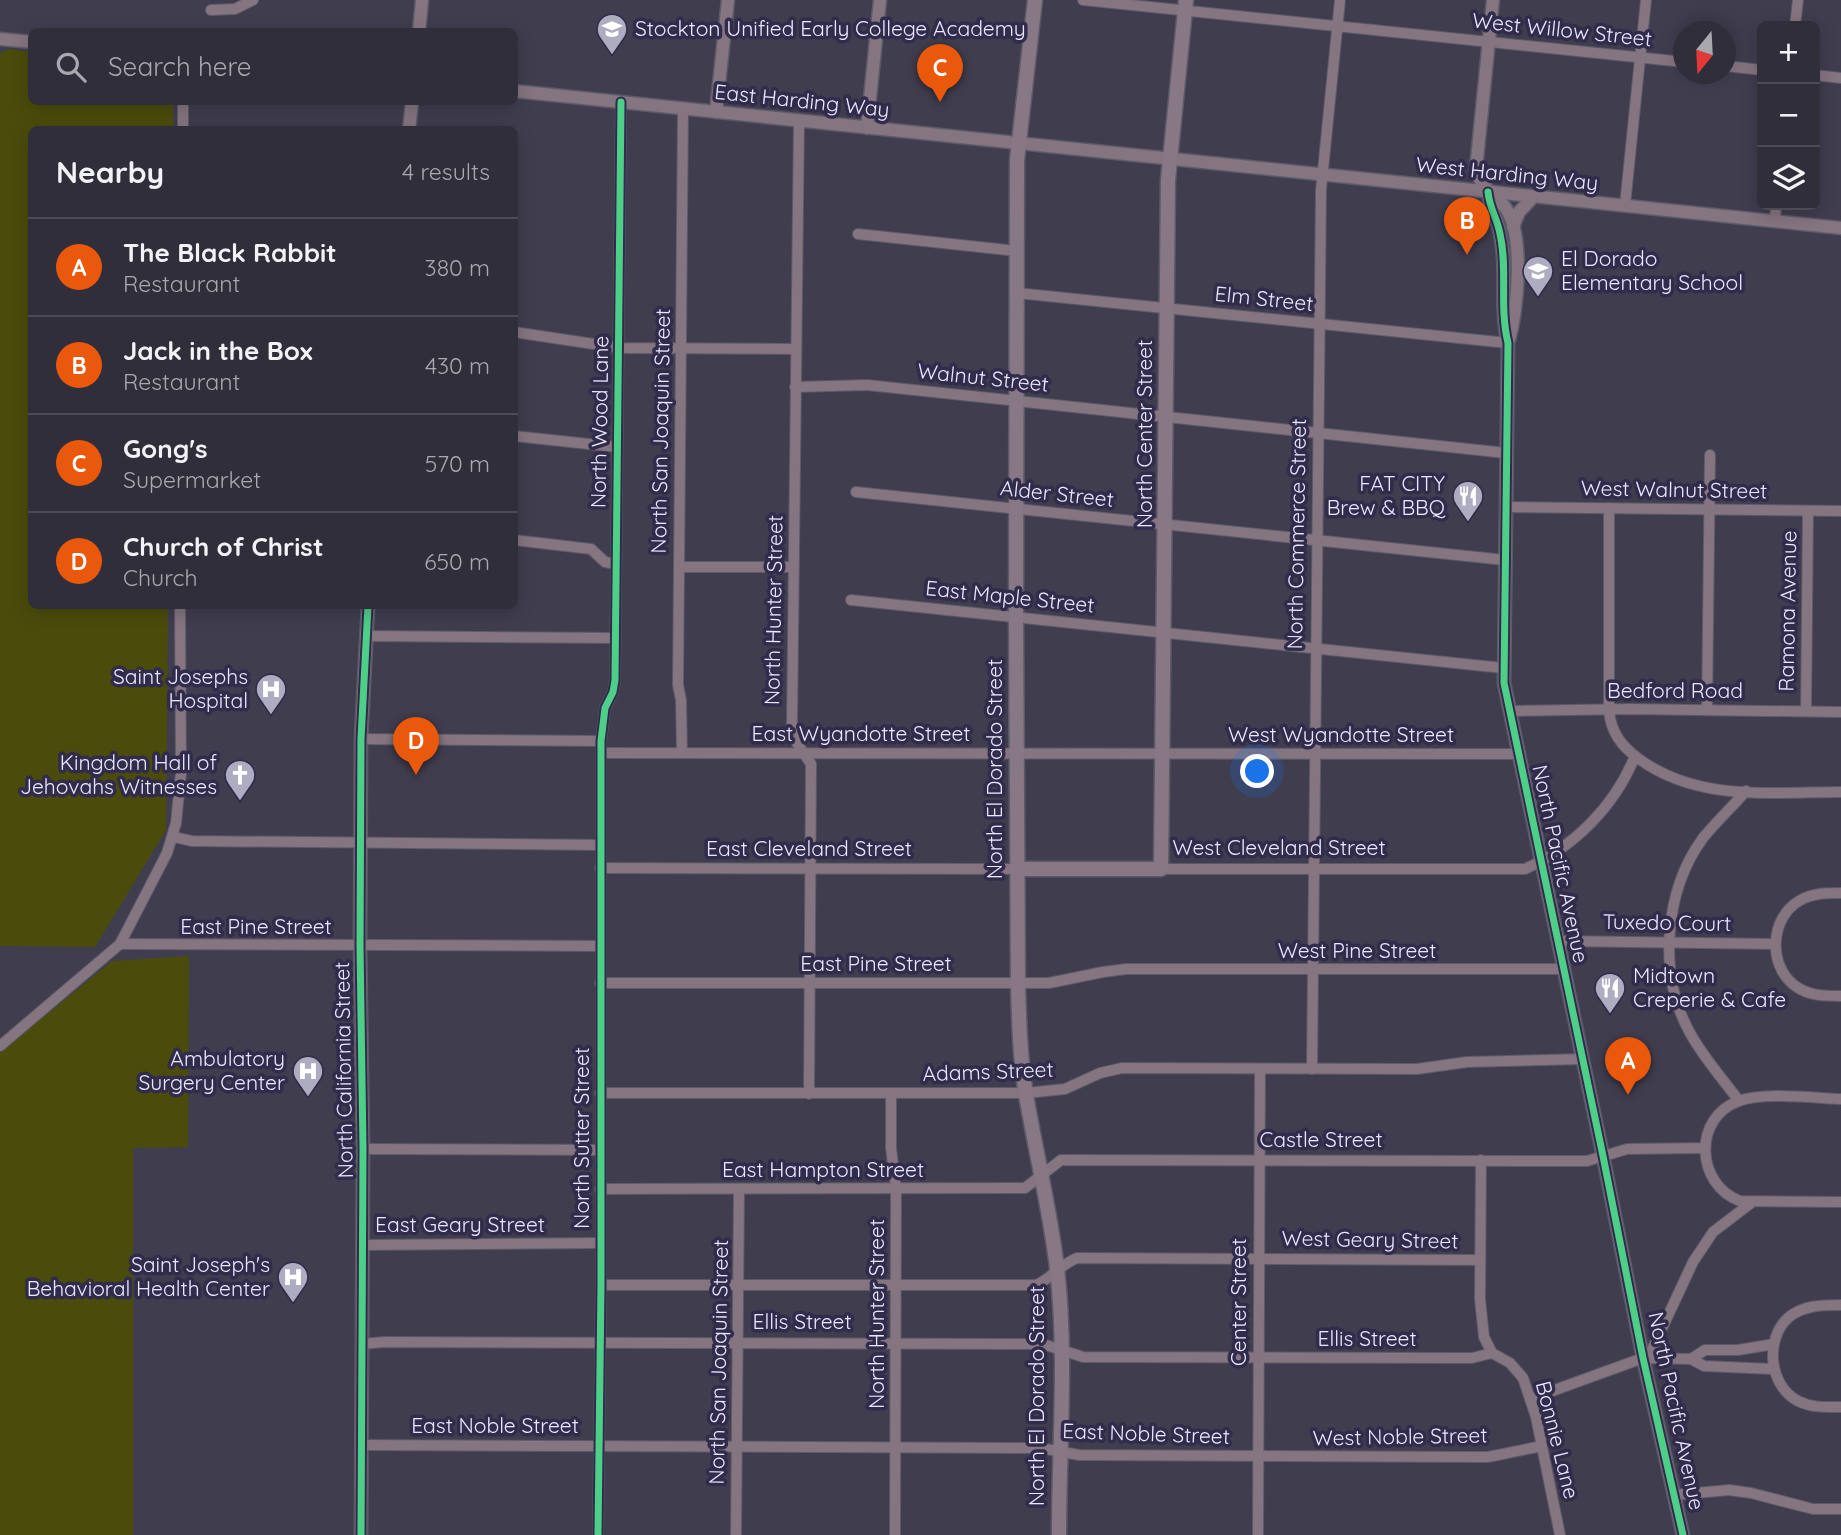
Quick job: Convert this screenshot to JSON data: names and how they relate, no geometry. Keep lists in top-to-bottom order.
{
  "streets": {
    "main road": ["North Center Street", "North El Dorado Street", "West Cleveland Street"],
    "street": [
      "West Willow Street",
      "East Harding Way",
      "West Harding Way",
      "Elm Street",
      "Walnut Street",
      "North Wood Lane",
      "North San Joaquin Street",
      "West Walnut Street",
      "Alder Street",
      "North Commerce Street",
      "East Maple Street",
      "North Hunter Street",
      "Ramona Avenue",
      "Bedford Road",
      "East Wyandotte Street",
      "West Wyandotte Street",
      "East Cleveland Street",
      "North Pacific Avenue",
      "Tuxedo Court",
      "East Pine Street",
      "West Pine Street",
      "North California Street",
      "Adams Street",
      "North Sutter Street",
      "Castle Street",
      "East Hampton Street",
      "East Geary Street",
      "West Geary Street",
      "Center Street",
      "Ellis Street",
      "East Noble Street",
      "West Noble Street",
      "Bonnie Lane"
    ]
  },
  "crossings": [
    ["West Willow Street", "North Center Street"],
    ["West Willow Street", "North Commerce Street"],
    ["East Harding Way", "West Harding Way"],
    ["East Harding Way", "North Wood Lane"],
    ["East Harding Way", "North San Joaquin Street"],
    ["East Harding Way", "North Center Street"],
    ["East Harding Way", "North Hunter Street"],
    ["East Harding Way", "North El Dorado Street"],
    ["West Harding Way", "North Center Street"],
    ["West Harding Way", "North Commerce Street"],
    ["West Harding Way", "North Pacific Avenue"],
    ["Elm Street", "North Center Street"],
    ["Elm Street", "North Commerce Street"],
    ["Elm Street", "North El Dorado Street"],
    ["Elm Street", "North Pacific Avenue"],
    ["Walnut Street", "North Center Street"],
    ["Walnut Street", "North Hunter Street"],
    ["Walnut Street", "North El Dorado Street"],
    ["North Wood Lane", "North Sutter Street"],
    ["North San Joaquin Street", "East Wyandotte Street"],
    ["North San Joaquin Street", "East Hampton Street"],
    ["North San Joaquin Street", "Ellis Street"],
    ["North San Joaquin Street", "East Noble Street"],
    ["North Center Street", "Alder Street"],
    ["North Center Street", "East Maple Street"],
    ["North Center Street", "East Wyandotte Street"],
    ["North Center Street", "West Wyandotte Street"],
    ["North Center Street", "West Cleveland Street"],
    ["West Walnut Street", "Ramona Avenue"],
    ["West Walnut Street", "North Pacific Avenue"],
    ["Alder Street", "North Commerce Street"],
    ["Alder Street", "North El Dorado Street"],
    ["Alder Street", "North Pacific Avenue"],
    ["North Commerce Street", "East Maple Street"],
    ["North Commerce Street", "West Wyandotte Street"],
    ["North Commerce Street", "West Cleveland Street"],
    ["North Commerce Street", "West Pine Street"],
    ["North Commerce Street", "Adams Street"],
    ["East Maple Street", "North El Dorado Street"],
    ["East Maple Street", "North Pacific Avenue"],
    ["North Hunter Street", "East Wyandotte Street"],
    ["North Hunter Street", "East Cleveland Street"],
    ["North Hunter Street", "East Pine Street"],
    ["North Hunter Street", "Adams Street"],
    ["North Hunter Street", "East Hampton Street"],
    ["North Hunter Street", "Ellis Street"],
    ["North Hunter Street", "East Noble Street"],
    ["Ramona Avenue", "Bedford Road"],
    ["Bedford Road", "North Pacific Avenue"],
    ["East Wyandotte Street", "West Wyandotte Street"],
    ["East Wyandotte Street", "North El Dorado Street"],
    ["East Wyandotte Street", "North Sutter Street"],
    ["West Wyandotte Street", "North Pacific Avenue"],
    ["North El Dorado Street", "West Cleveland Street"],
    ["North El Dorado Street", "East Cleveland Street"],
    ["North El Dorado Street", "East Pine Street"],
    ["North El Dorado Street", "Adams Street"],
    ["North El Dorado Street", "Castle Street"],
    ["North El Dorado Street", "East Hampton Street"],
    ["North El Dorado Street", "Ellis Street"],
    ["North El Dorado Street", "East Noble Street"],
    ["West Cleveland Street", "East Cleveland Street"],
    ["West Cleveland Street", "North Pacific Avenue"],
    ["East Cleveland Street", "North Sutter Street"],
    ["North Pacific Avenue", "Tuxedo Court"],
    ["North Pacific Avenue", "West Pine Street"],
    ["North Pacific Avenue", "Adams Street"],
    ["North Pacific Avenue", "Castle Street"],
    ["East Pine Street", "West Pine Street"],
    ["East Pine Street", "North California Street"],
    ["East Pine Street", "North Sutter Street"],
    ["North California Street", "East Geary Street"],
    ["North California Street", "Ellis Street"],
    ["North California Street", "East Noble Street"],
    ["Adams Street", "North Sutter Street"],
    ["Adams Street", "Center Street"],
    ["North Sutter Street", "East Hampton Street"],
    ["North Sutter Street", "East Geary Street"],
    ["North Sutter Street", "Ellis Street"],
    ["North Sutter Street", "East Noble Street"],
    ["Castle Street", "East Hampton Street"],
    ["Castle Street", "Center Street"],
    ["West Geary Street", "Center Street"],
    ["Center Street", "Ellis Street"],
    ["Center Street", "East Noble Street"],
    ["Center Street", "West Noble Street"],
    ["Ellis Street", "Bonnie Lane"],
    ["East Noble Street", "West Noble Street"],
    ["West Noble Street", "Bonnie Lane"]
  ],
  "places": {
    "school or university": ["Stockton Unified Early College Academy", "El Dorado Elementary School"],
    "restaurant": ["FAT CITY Brew & BBQ", "Midtown Creperie & Cafe"],
    "hospital": ["Saint Josephs Hospital", "Ambulatory Surgery Center", "Saint Joseph's Behavioral Health Center"],
    "church": ["Kingdom Hall of Jehovahs Witnesses"]
  },
  "north": "bottom",
  "page": {
    "map_buttons": ["+", "−"],
    "search": "Search here",
    "pins": [
      "C",
      "B",
      "D",
      "A"
    ],
    "heading": ["Nearby", "4 results"],
    "list": [
      {
        "mark": "A",
        "name": "The Black Rabbit",
        "note": "Restaurant",
        "value": "380 m"
      },
      {
        "mark": "B",
        "name": "Jack in the Box",
        "note": "Restaurant",
        "value": "430 m"
      },
      {
        "mark": "C",
        "name": "Gong's",
        "note": "Supermarket",
        "value": "570 m"
      },
      {
        "mark": "D",
        "name": "Church of Christ",
        "note": "Church",
        "value": "650 m"
      }
    ]
  }
}
